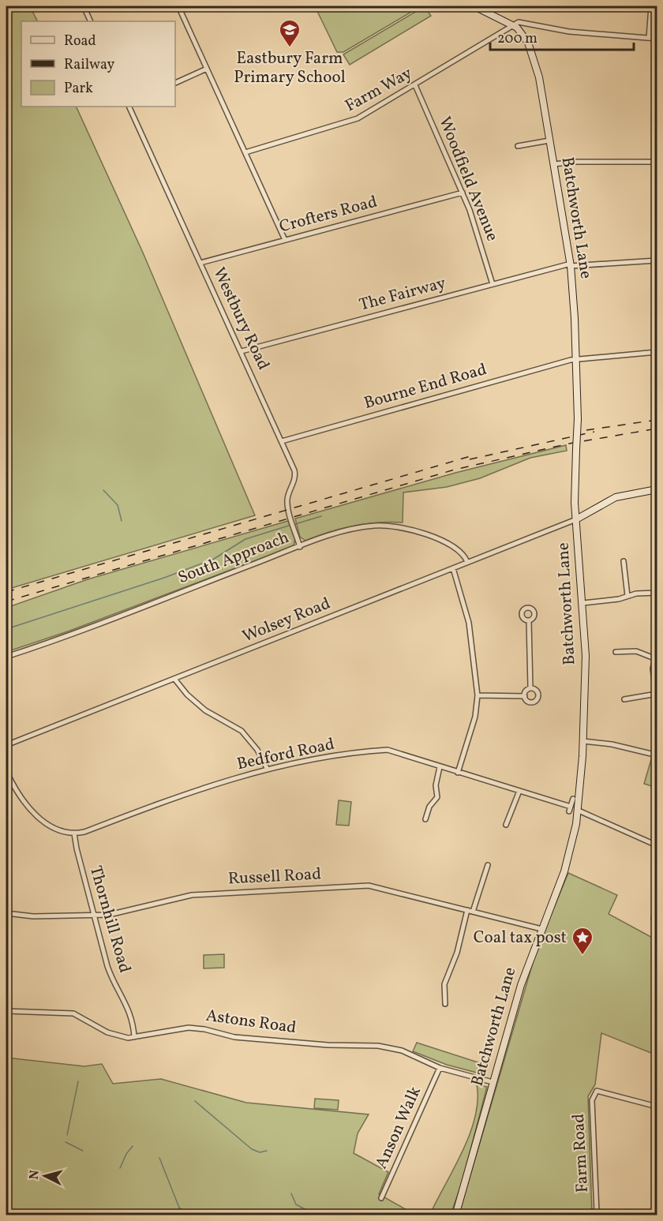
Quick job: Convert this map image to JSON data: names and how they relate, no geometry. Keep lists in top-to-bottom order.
{
  "streets": {
    "street": [
      "Farm Way",
      "Woodfield Avenue",
      "Crofters Road",
      "Batchworth Lane",
      "The Fairway",
      "Westbury Road",
      "Bourne End Road",
      "South Approach",
      "Wolsey Road",
      "Bedford Road",
      "Russell Road",
      "Thornhill Road",
      "Astons Road",
      "Anson Walk",
      "Farm Road"
    ]
  },
  "crossings": [
    ["Farm Way", "Woodfield Avenue"],
    ["Farm Way", "Batchworth Lane"],
    ["Woodfield Avenue", "Crofters Road"],
    ["Woodfield Avenue", "The Fairway"],
    ["Crofters Road", "Westbury Road"],
    ["Batchworth Lane", "The Fairway"],
    ["Batchworth Lane", "Bourne End Road"],
    ["Batchworth Lane", "Wolsey Road"],
    ["Batchworth Lane", "Russell Road"],
    ["Batchworth Lane", "Astons Road"],
    ["The Fairway", "Westbury Road"],
    ["Westbury Road", "Bourne End Road"],
    ["Westbury Road", "South Approach"],
    ["South Approach", "Wolsey Road"],
    ["Bedford Road", "Thornhill Road"],
    ["Russell Road", "Thornhill Road"],
    ["Thornhill Road", "Astons Road"],
    ["Astons Road", "Anson Walk"]
  ],
  "places": {
    "school or university": ["Eastbury Farm Primary School"],
    "place": ["Coal tax post"]
  },
  "legend": ["Road", "Railway", "Park"],
  "scale_bar": "200 m",
  "north": "left"
}
